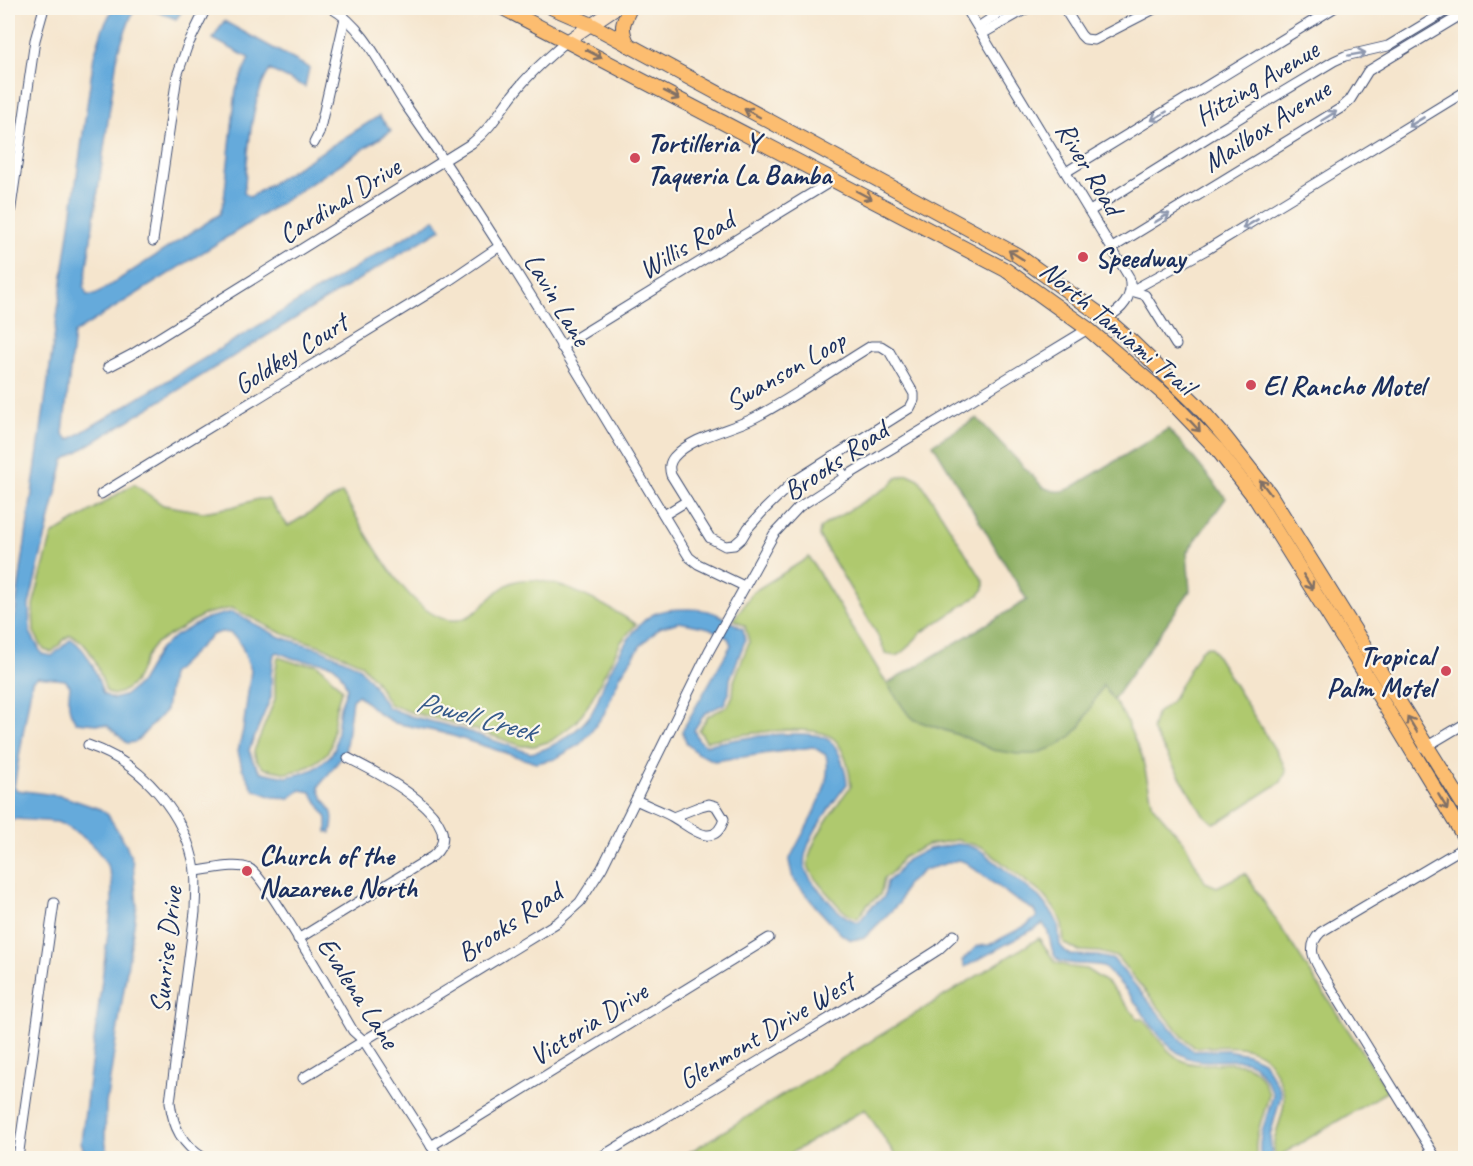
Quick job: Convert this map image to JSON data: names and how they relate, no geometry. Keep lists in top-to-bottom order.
{
  "streets": {
    "main road": ["North Tamiami Trail"],
    "street": [
      "Hitzing Avenue",
      "Mailbox Avenue",
      "River Road",
      "Cardinal Drive",
      "Willis Road",
      "Lavin Lane",
      "Goldkey Court",
      "Swanson Loop",
      "Brooks Road",
      "Sunrise Drive",
      "Evalena Lane",
      "Victoria Drive",
      "Glenmont Drive West"
    ]
  },
  "crossings": [
    ["Hitzing Avenue", "River Road"],
    ["Mailbox Avenue", "River Road"],
    ["Cardinal Drive", "Lavin Lane"],
    ["Cardinal Drive", "North Tamiami Trail"],
    ["Willis Road", "Lavin Lane"],
    ["Willis Road", "North Tamiami Trail"],
    ["Lavin Lane", "Goldkey Court"],
    ["Lavin Lane", "Brooks Road"],
    ["North Tamiami Trail", "Brooks Road"],
    ["Brooks Road", "Evalena Lane"],
    ["Sunrise Drive", "Evalena Lane"],
    ["Evalena Lane", "Victoria Drive"]
  ],
  "water": ["Powell Creek"],
  "places": [
    "Tortilleria Y Taqueria La Bamba",
    "Speedway",
    "El Rancho Motel",
    "Tropical Palm Motel",
    "Church of the Nazarene North"
  ]
}
